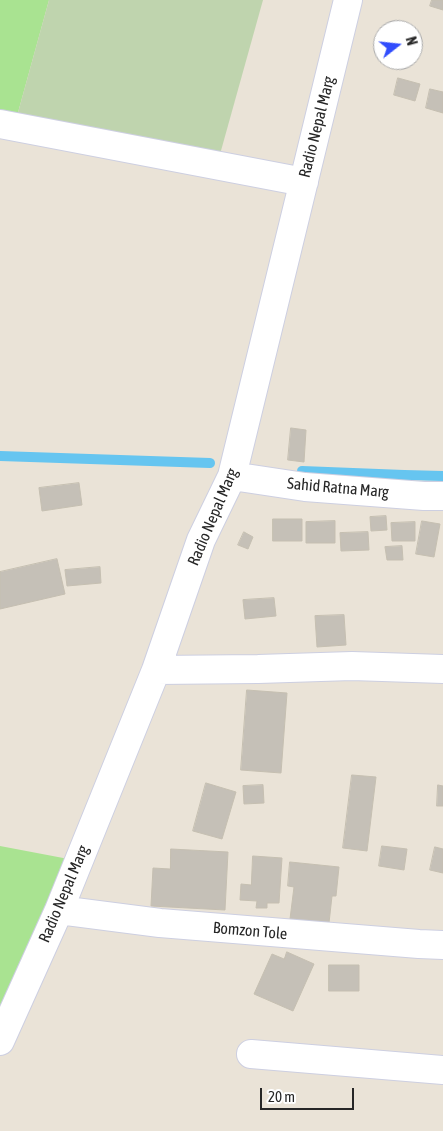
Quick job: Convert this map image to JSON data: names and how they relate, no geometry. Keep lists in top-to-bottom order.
{
  "streets": {
    "street": ["Radio Nepal Marg", "Sahid Ratna Marg", "Bomzon Tole"]
  },
  "crossings": [
    ["Radio Nepal Marg", "Sahid Ratna Marg"],
    ["Radio Nepal Marg", "Bomzon Tole"]
  ],
  "scale_bar": "20 m",
  "north": "right"
}
